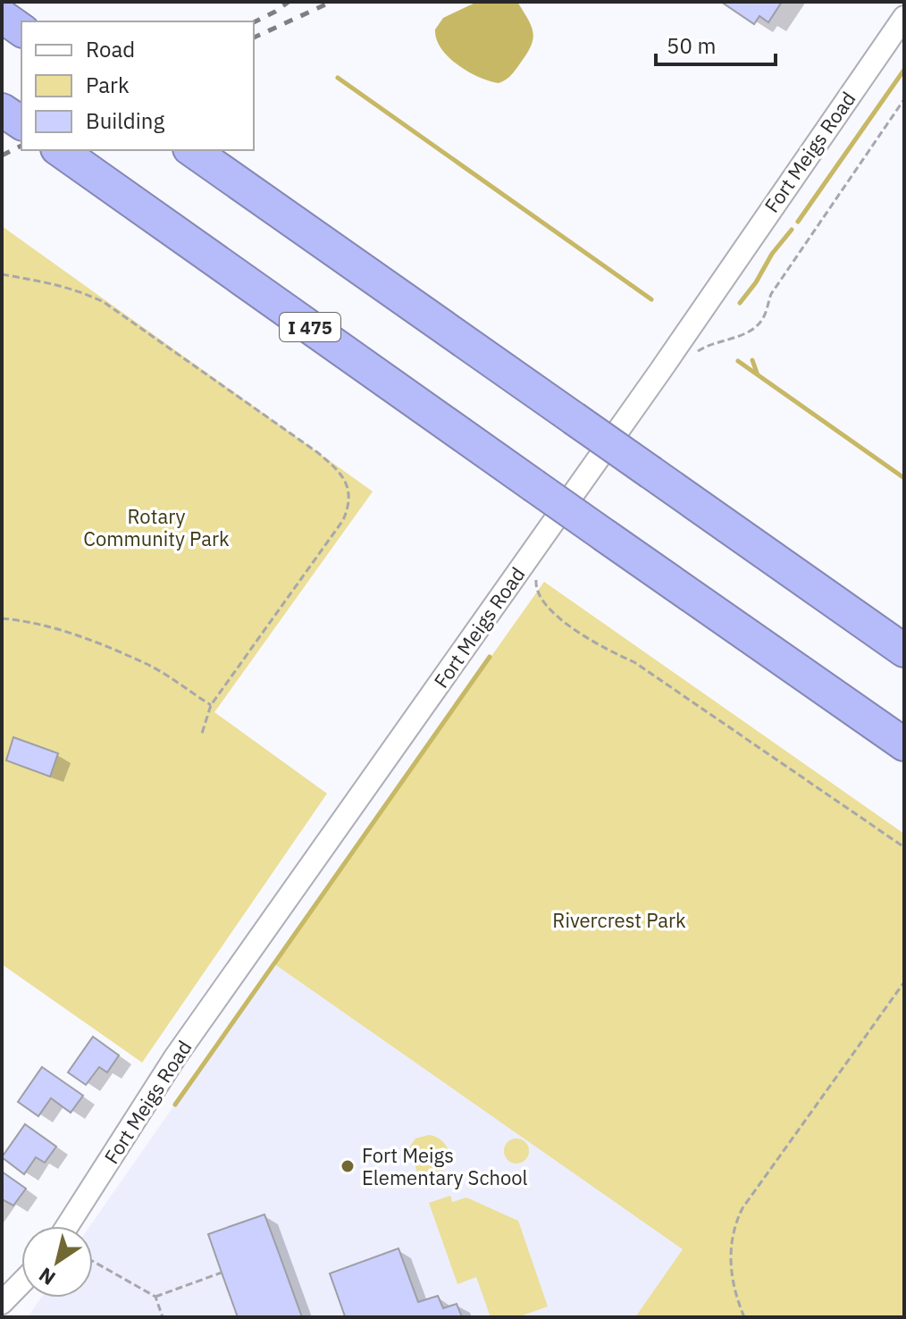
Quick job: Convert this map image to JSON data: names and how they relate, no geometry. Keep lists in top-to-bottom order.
{
  "streets": {
    "highway": ["I 475"],
    "street": ["Fort Meigs Road"]
  },
  "parks": ["Rotary Community Park", "Rivercrest Park"],
  "places": ["Fort Meigs Elementary School"],
  "legend": ["Road", "Park", "Building"],
  "scale_bar": "50 m",
  "north": "bottom left"
}
